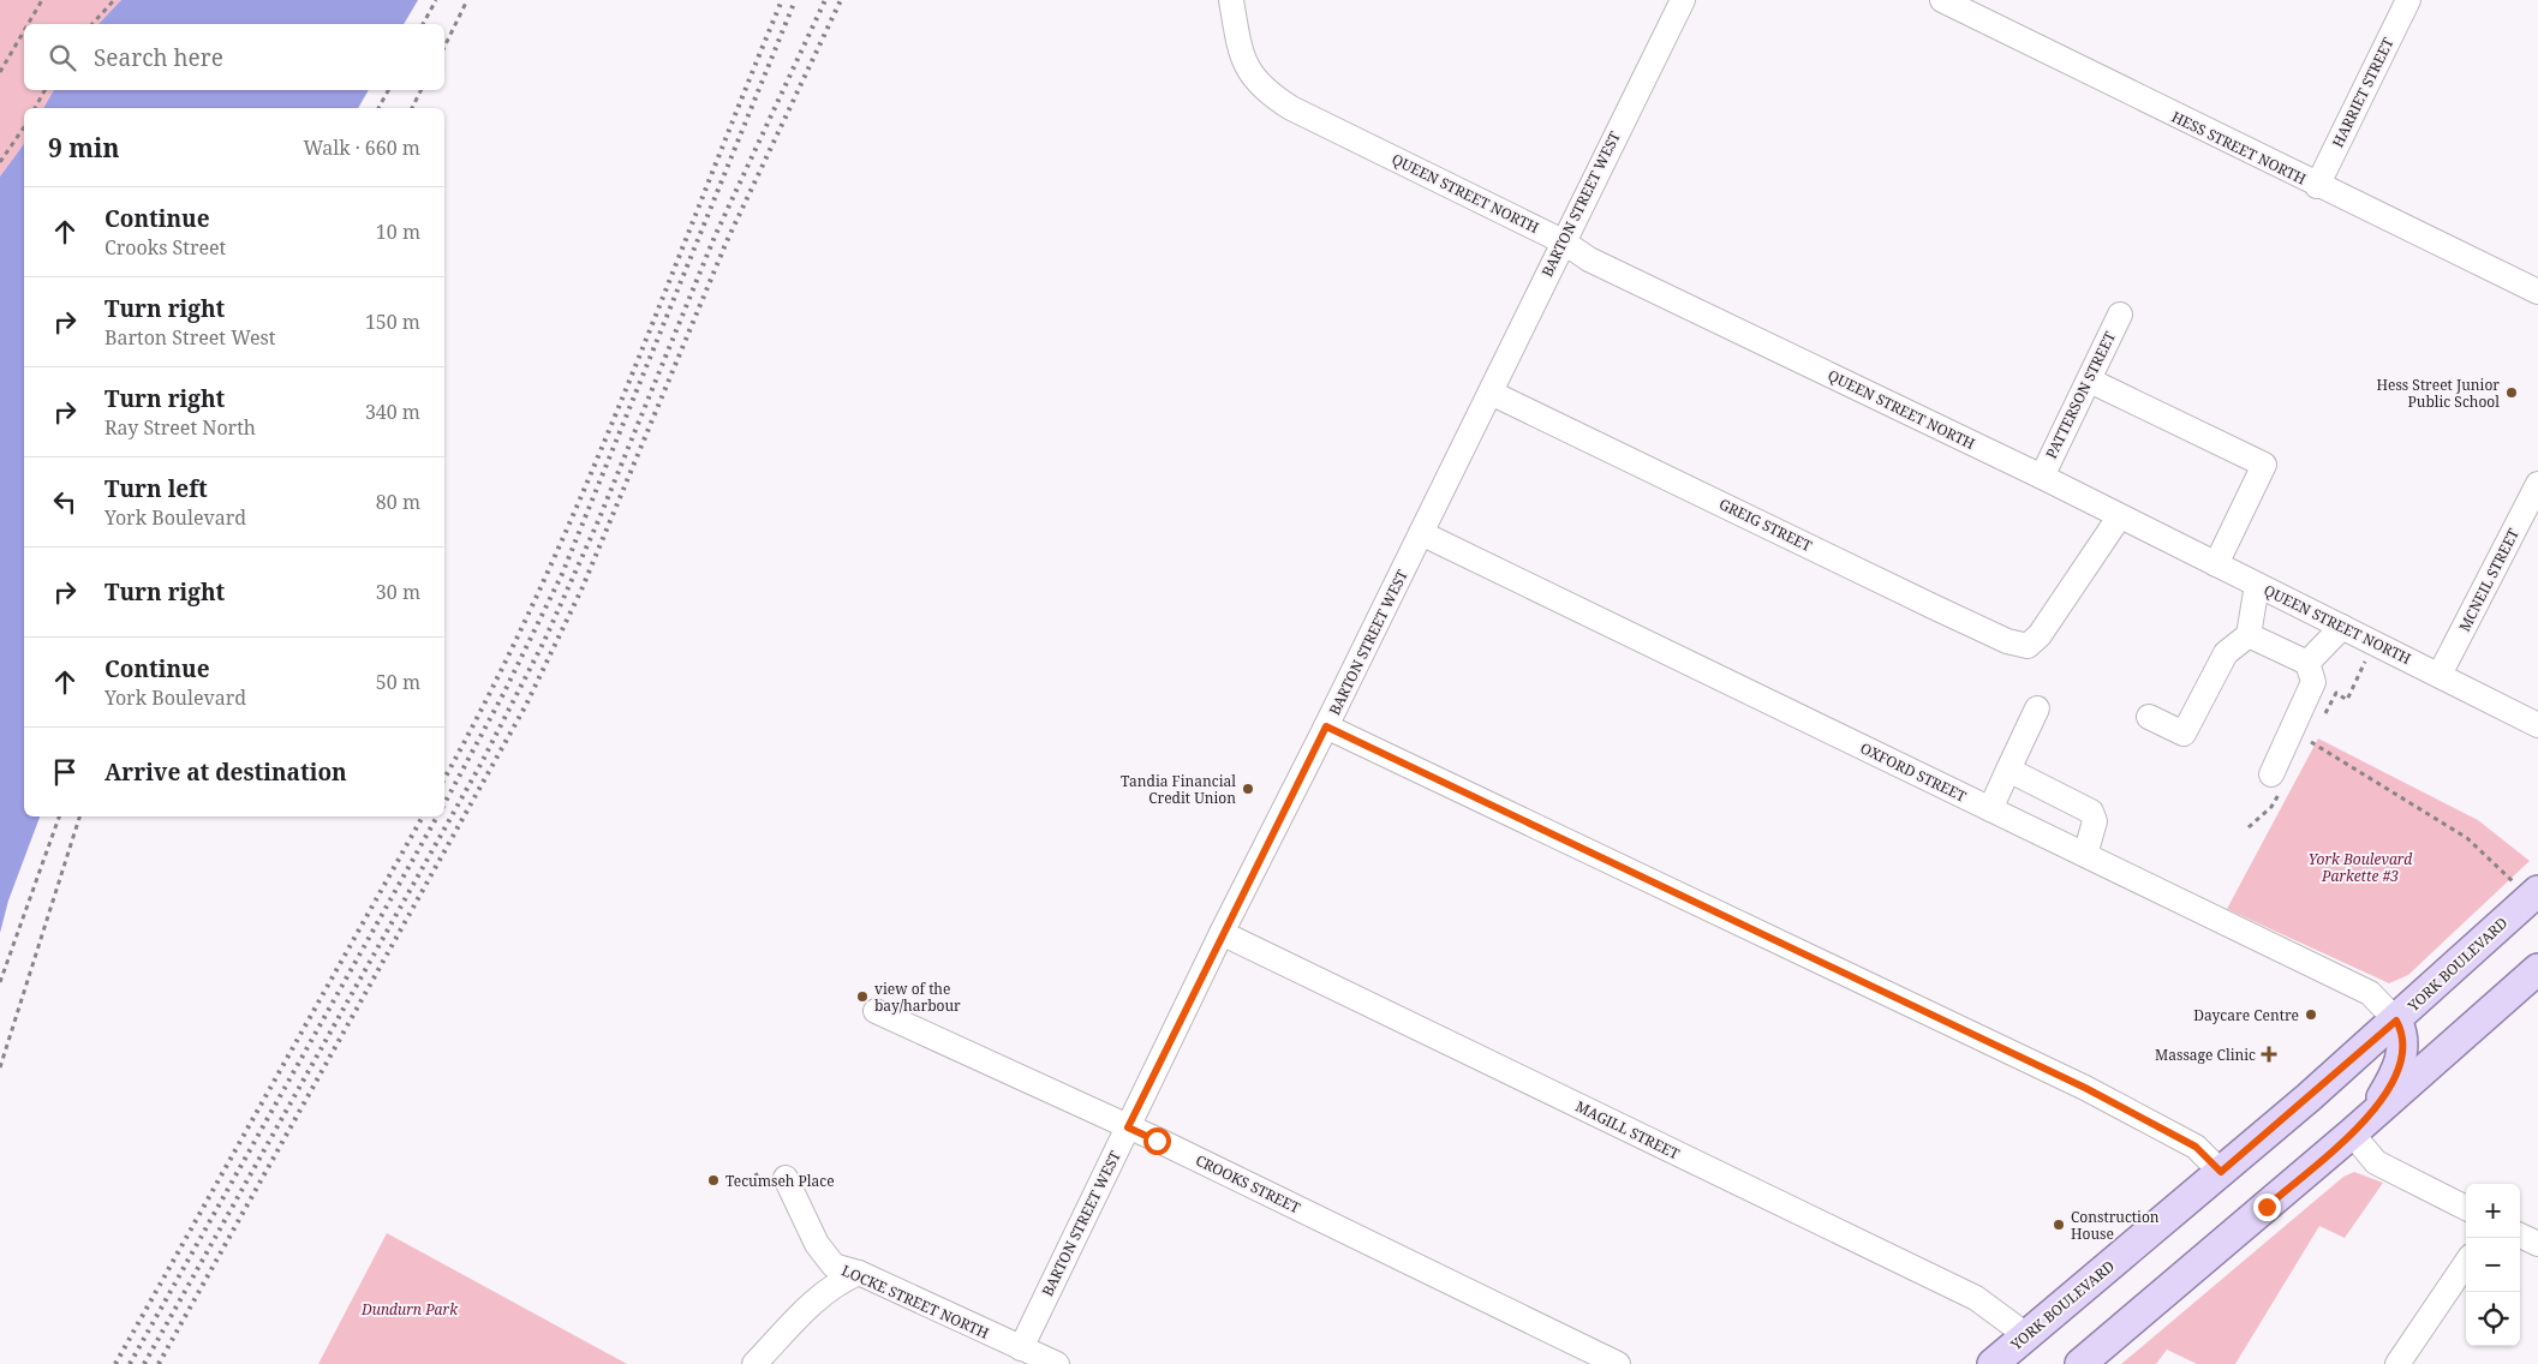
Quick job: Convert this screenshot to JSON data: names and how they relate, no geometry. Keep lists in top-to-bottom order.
{
  "streets": {
    "main road": ["YORK BOULEVARD"],
    "street": [
      "HARRIET STREET",
      "HESS STREET NORTH",
      "QUEEN STREET NORTH",
      "BARTON STREET WEST",
      "PATTERSON STREET",
      "GREIG STREET",
      "MCNEIL STREET",
      "OXFORD STREET",
      "MAGILL STREET",
      "CROOKS STREET",
      "LOCKE STREET NORTH"
    ]
  },
  "crossings": [
    ["HARRIET STREET", "HESS STREET NORTH"],
    ["QUEEN STREET NORTH", "BARTON STREET WEST"],
    ["QUEEN STREET NORTH", "PATTERSON STREET"],
    ["QUEEN STREET NORTH", "GREIG STREET"],
    ["QUEEN STREET NORTH", "MCNEIL STREET"],
    ["BARTON STREET WEST", "GREIG STREET"],
    ["BARTON STREET WEST", "OXFORD STREET"],
    ["BARTON STREET WEST", "MAGILL STREET"],
    ["BARTON STREET WEST", "CROOKS STREET"],
    ["BARTON STREET WEST", "LOCKE STREET NORTH"],
    ["OXFORD STREET", "YORK BOULEVARD"],
    ["YORK BOULEVARD", "MAGILL STREET"]
  ],
  "parks": ["York Boulevard Parkette #3", "Dundurn Park"],
  "places": {
    "other": [
      "Hess Street Junior Public School",
      "Tandia Financial Credit Union",
      "view of the bay/harbour",
      "Daycare Centre",
      "Tecumseh Place",
      "Construction House"
    ],
    "health": ["Massage Clinic"]
  },
  "page": {
    "search": "Search here",
    "heading": ["9 min", "Walk · 660 m"],
    "list": [
      ["Continue", "Crooks Street", "10 m"],
      ["Turn right", "Barton Street West", "150 m"],
      ["Turn right", "Ray Street North", "340 m"],
      ["Turn left", "York Boulevard", "80 m"],
      ["Turn right", "30 m"],
      ["Continue", "York Boulevard", "50 m"],
      "Arrive at destination"
    ],
    "map_buttons": ["+", "−"]
  }
}
